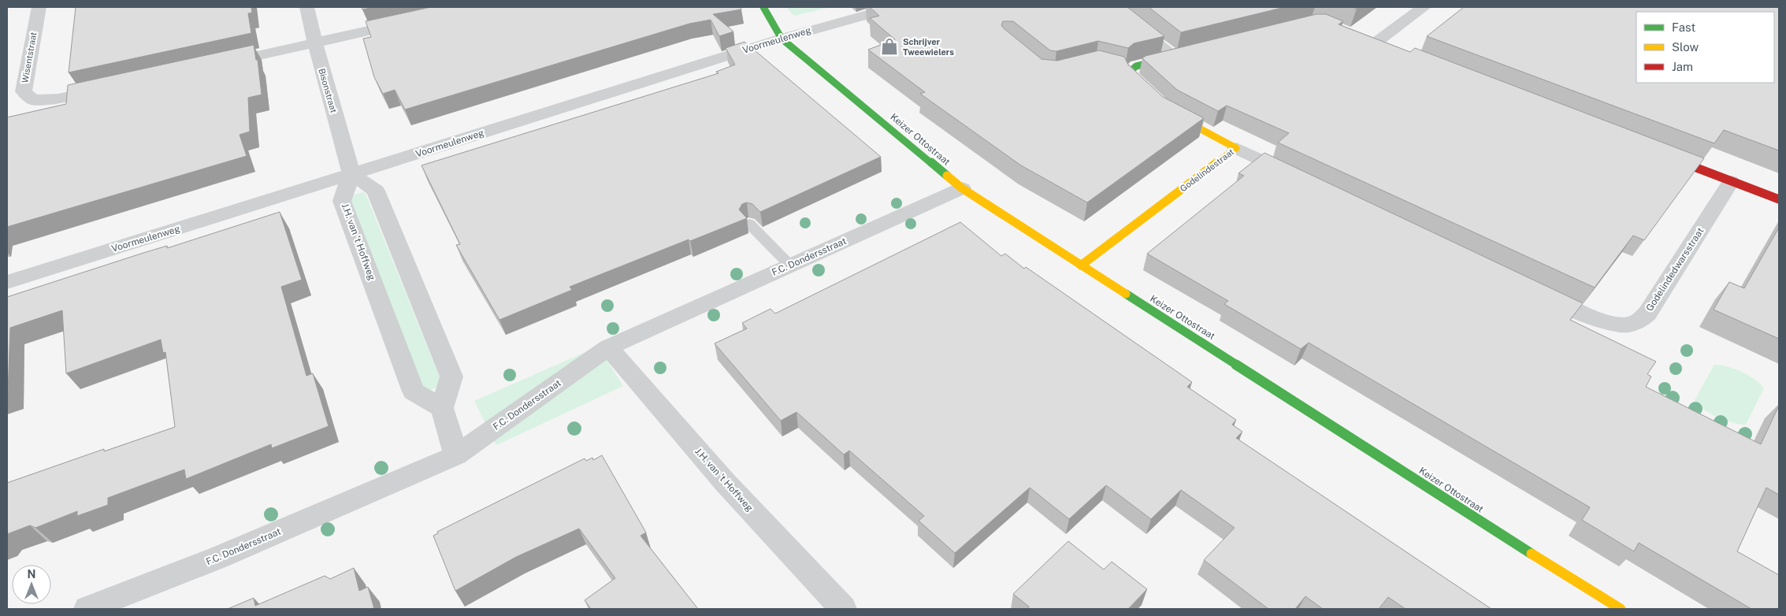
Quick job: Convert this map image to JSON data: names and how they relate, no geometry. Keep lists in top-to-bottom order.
{
  "streets": {
    "street": [
      "Voormeulenweg",
      "Wisentstraat",
      "Bisonstraat",
      "Keizer Ottostraat",
      "Godelindestraat",
      "J.H. van 't Hoffweg",
      "F.C. Dondersstraat",
      "Godelindedwarsstraat"
    ]
  },
  "crossings": [
    ["Voormeulenweg", "Bisonstraat"],
    ["Voormeulenweg", "Keizer Ottostraat"],
    ["Voormeulenweg", "J.H. van 't Hoffweg"],
    ["Bisonstraat", "J.H. van 't Hoffweg"],
    ["Keizer Ottostraat", "Godelindestraat"],
    ["Keizer Ottostraat", "F.C. Dondersstraat"],
    ["J.H. van 't Hoffweg", "F.C. Dondersstraat"]
  ],
  "places": {
    "shop": ["Schrijver Tweewielers"]
  },
  "legend": ["Fast", "Slow", "Jam"],
  "north": "top"
}
